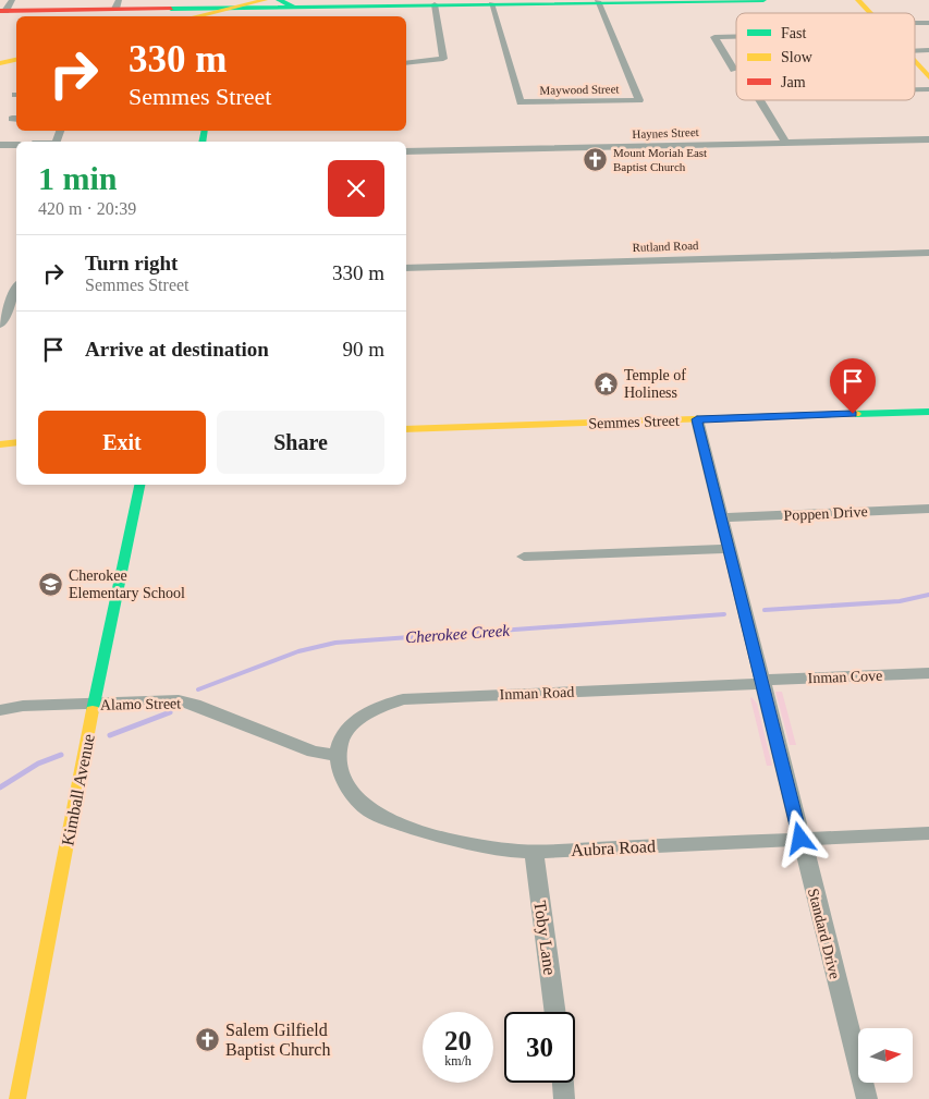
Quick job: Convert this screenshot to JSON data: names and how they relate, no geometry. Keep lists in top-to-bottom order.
{
  "streets": {
    "main road": ["Semmes Street", "Kimball Avenue"],
    "street": [
      "Maywood Street",
      "Haynes Street",
      "Rutland Road",
      "Poppen Drive",
      "Inman Cove",
      "Inman Road",
      "Alamo Street",
      "Aubra Road",
      "Standard Drive",
      "Toby Lane"
    ]
  },
  "crossings": [
    ["Semmes Street", "Standard Drive"],
    ["Poppen Drive", "Standard Drive"],
    ["Inman Cove", "Inman Road"],
    ["Inman Cove", "Standard Drive"],
    ["Inman Road", "Alamo Street"],
    ["Inman Road", "Aubra Road"],
    ["Inman Road", "Standard Drive"],
    ["Alamo Street", "Kimball Avenue"],
    ["Alamo Street", "Aubra Road"],
    ["Aubra Road", "Standard Drive"],
    ["Aubra Road", "Toby Lane"]
  ],
  "water": ["Cherokee Creek"],
  "places": {
    "church": ["Mount Moriah East Baptist Church", "Salem Gilfield Baptist Church"],
    "temple": ["Temple of Holiness"],
    "school or university": ["Cherokee Elementary School"]
  },
  "legend": ["Fast", "Slow", "Jam"],
  "north": "right",
  "page": {
    "turn": ["330 m", "Semmes Street"],
    "heading": ["1 min", "420 m · 20:39"],
    "list": [
      {
        "name": "Turn right",
        "note": "Semmes Street",
        "value": "330 m"
      },
      {
        "name": "Arrive at destination",
        "value": "90 m"
      }
    ],
    "buttons": ["Exit", "Share"],
    "speed": "20 km/h",
    "limit": "30"
  }
}
